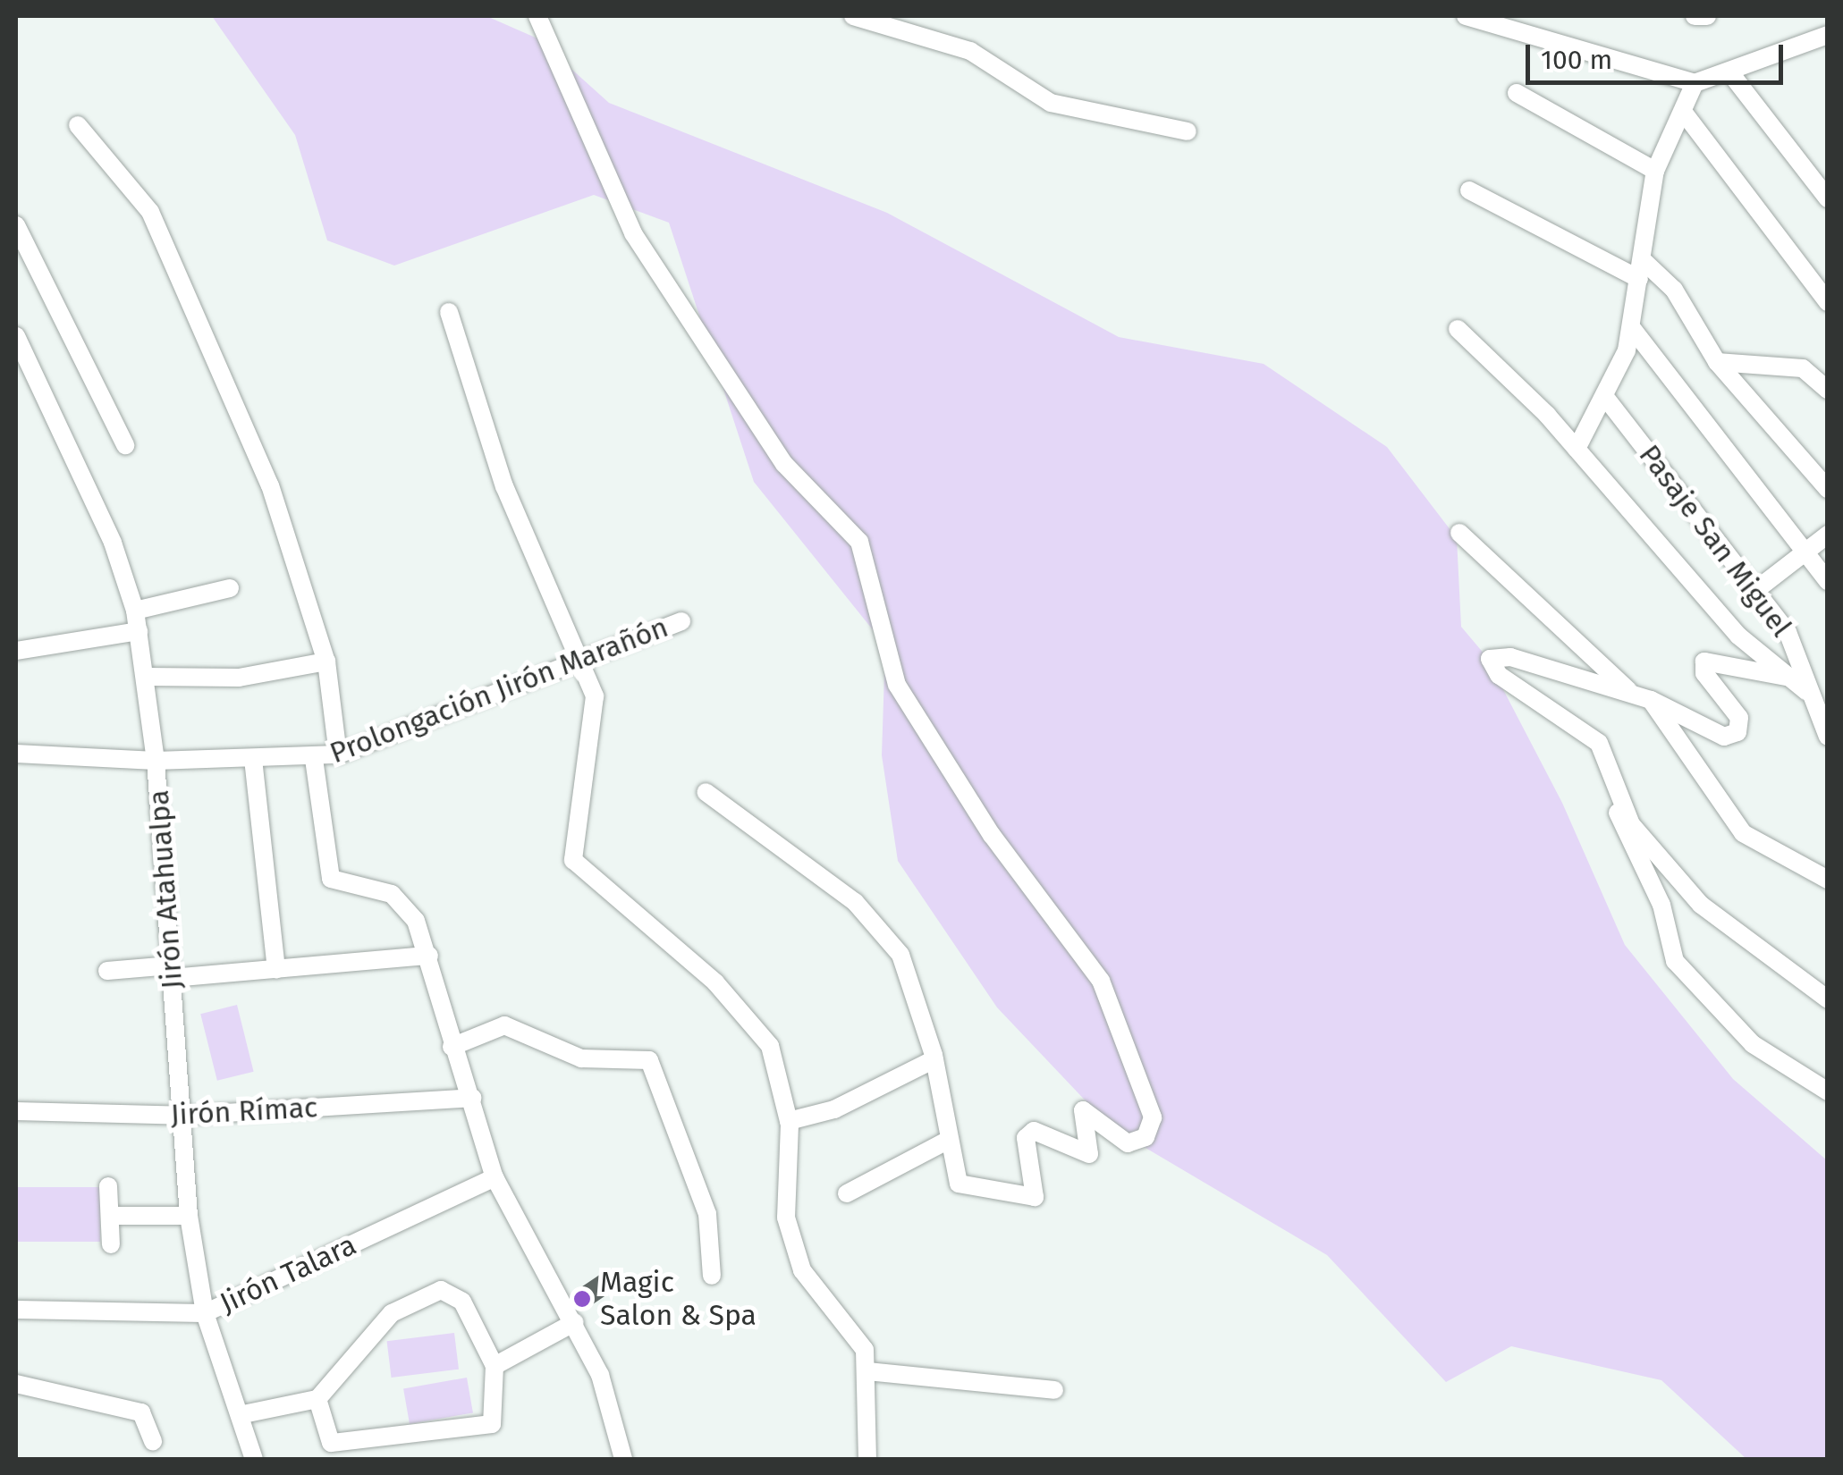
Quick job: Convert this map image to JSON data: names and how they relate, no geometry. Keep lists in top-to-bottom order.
{
  "streets": {
    "street": [
      "Pasaje San Miguel",
      "Prolongación Jirón Marañón",
      "Jirón Atahualpa",
      "Jirón Rímac",
      "Jirón Talara"
    ]
  },
  "crossings": [
    ["Prolongación Jirón Marañón", "Jirón Atahualpa"],
    ["Jirón Atahualpa", "Jirón Rímac"],
    ["Jirón Atahualpa", "Jirón Talara"]
  ],
  "places": ["Magic Salon & Spa"],
  "scale_bar": "100 m"
}
